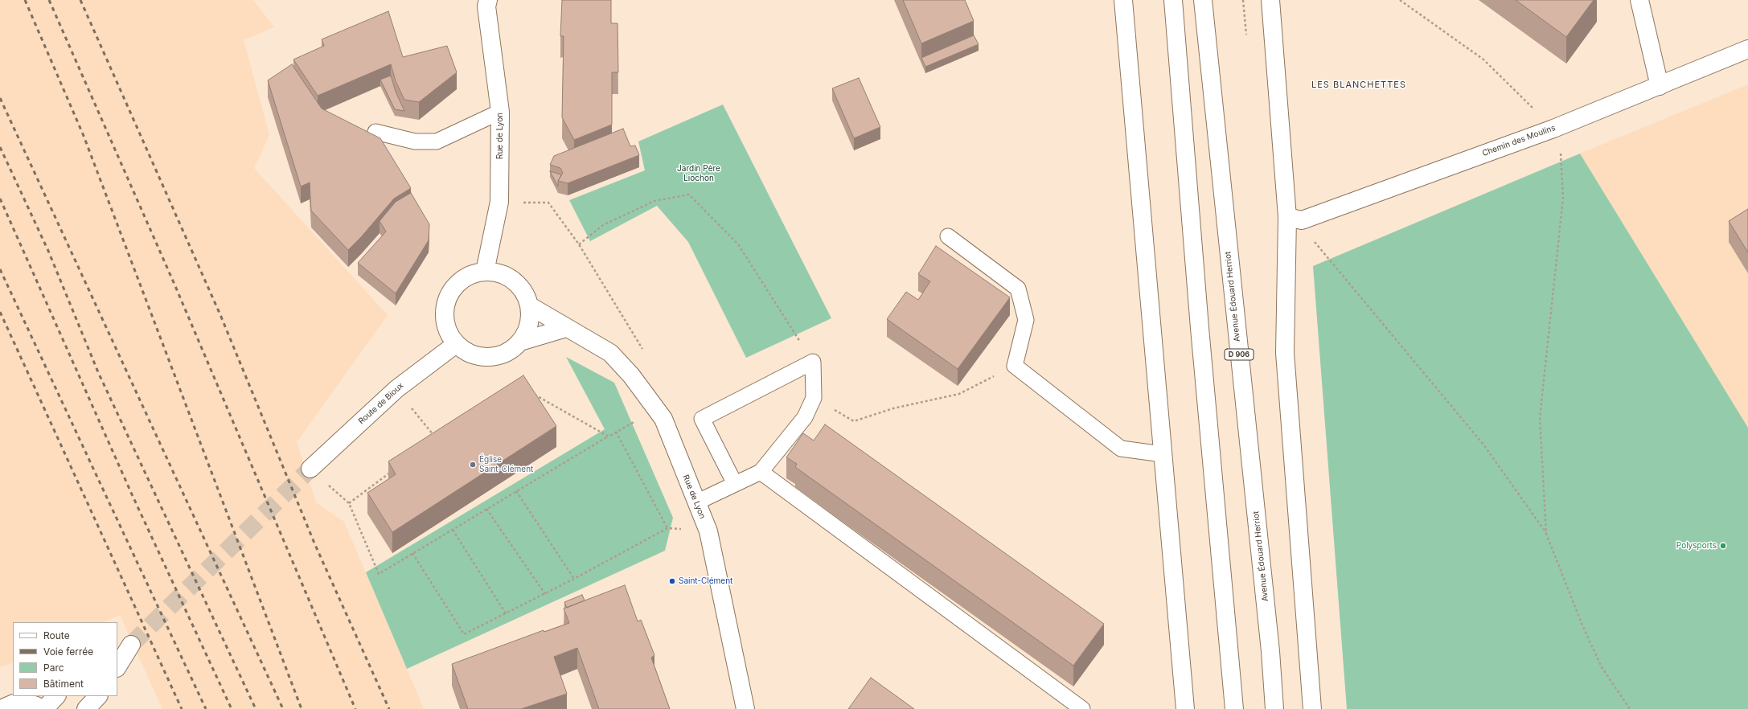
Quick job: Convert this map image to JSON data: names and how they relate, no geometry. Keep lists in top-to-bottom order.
{
  "streets": {
    "main road": [
      "Rue de Lyon",
      "Chemin des Moulins",
      "Avenue Édouard Herriot",
      "D 906",
      "Route de Bioux"
    ]
  },
  "crossings": [
    ["Rue de Lyon", "Route de Bioux"]
  ],
  "districts": ["LES BLANCHETTES"],
  "parks": ["Jardin Père Liochon"],
  "places": ["Église Saint-Clément", "Polysports", "Saint-Clément"],
  "legend": [
    "Route",
    "Voie ferrée",
    "Parc",
    "Bâtiment"
  ]
}
